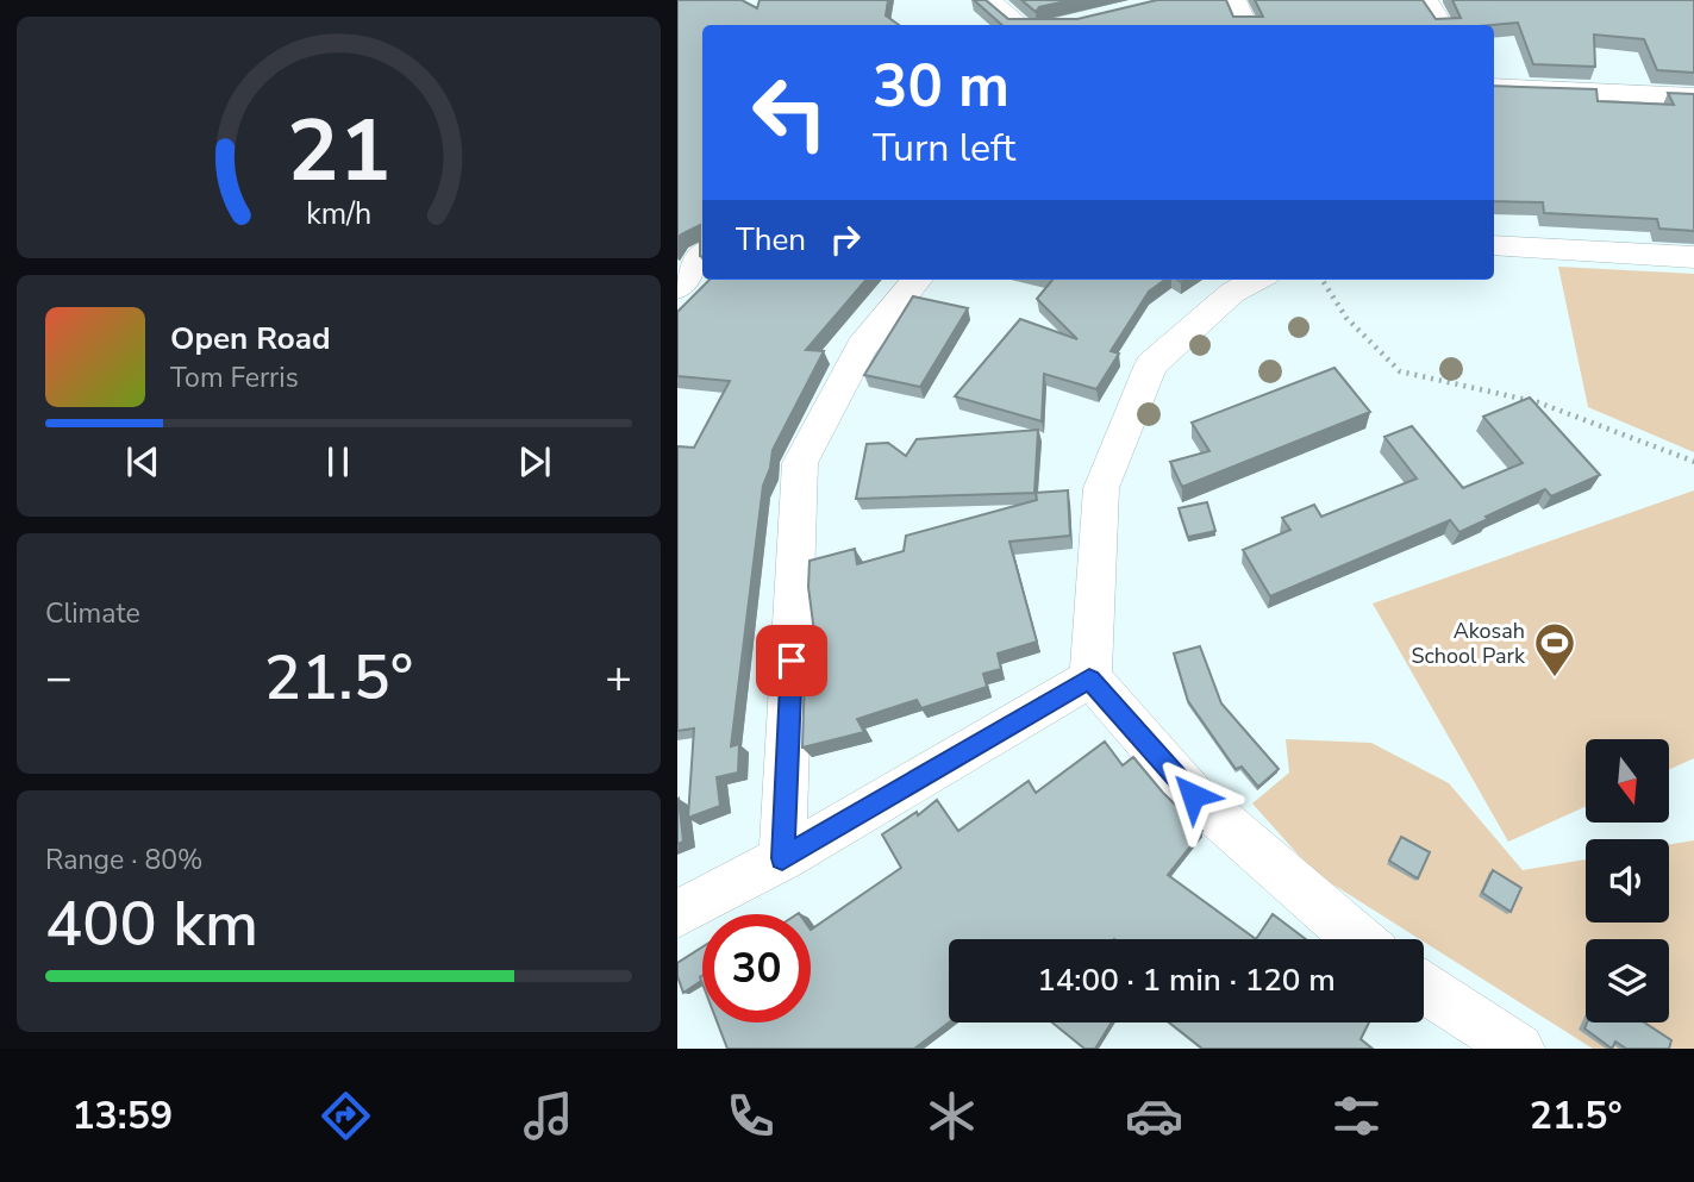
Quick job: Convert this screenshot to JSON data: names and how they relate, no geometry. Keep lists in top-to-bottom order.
{
  "places": {
    "sports": ["Akosah School Park"]
  },
  "north": "bottom",
  "page": {
    "turn": ["30 m", "Turn left"],
    "then": "Then",
    "song": ["Open Road", "Tom Ferris"],
    "tile": [
      "Climate",
      ["Range · 80%", "400 km"]
    ],
    "heat": ["−", "21.5°", "+"],
    "limit": "30",
    "trip": "14:00 · 1 min · 120 m",
    "tabs": ["13:59", "21.5°"],
    "gauge": ["21", "km/h"]
  }
}
